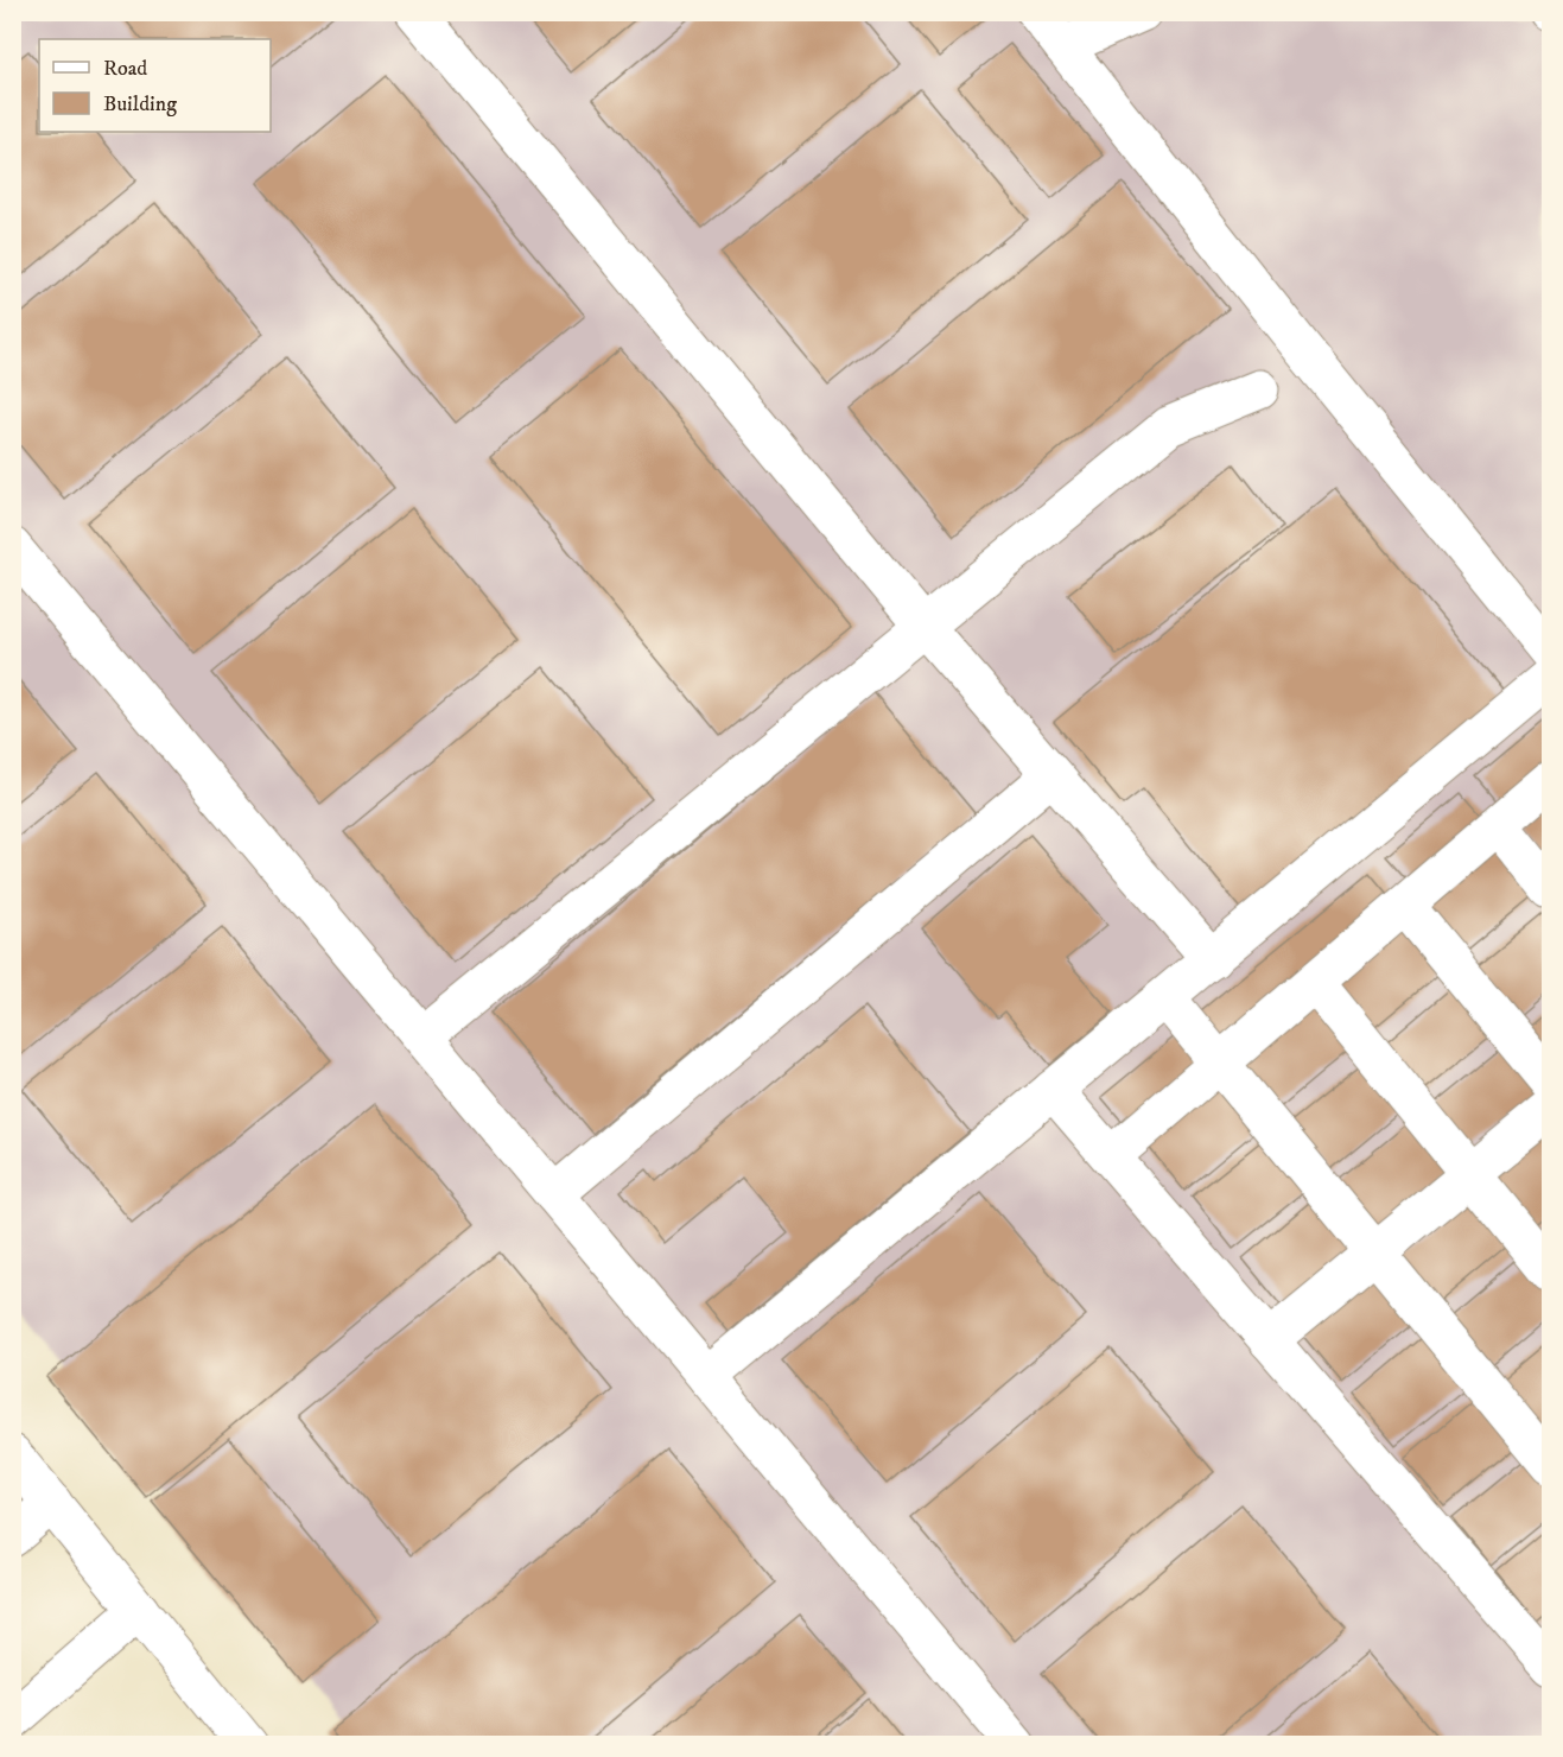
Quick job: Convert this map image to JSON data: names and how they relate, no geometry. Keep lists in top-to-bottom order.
{
  "legend": ["Road", "Building"]
}
